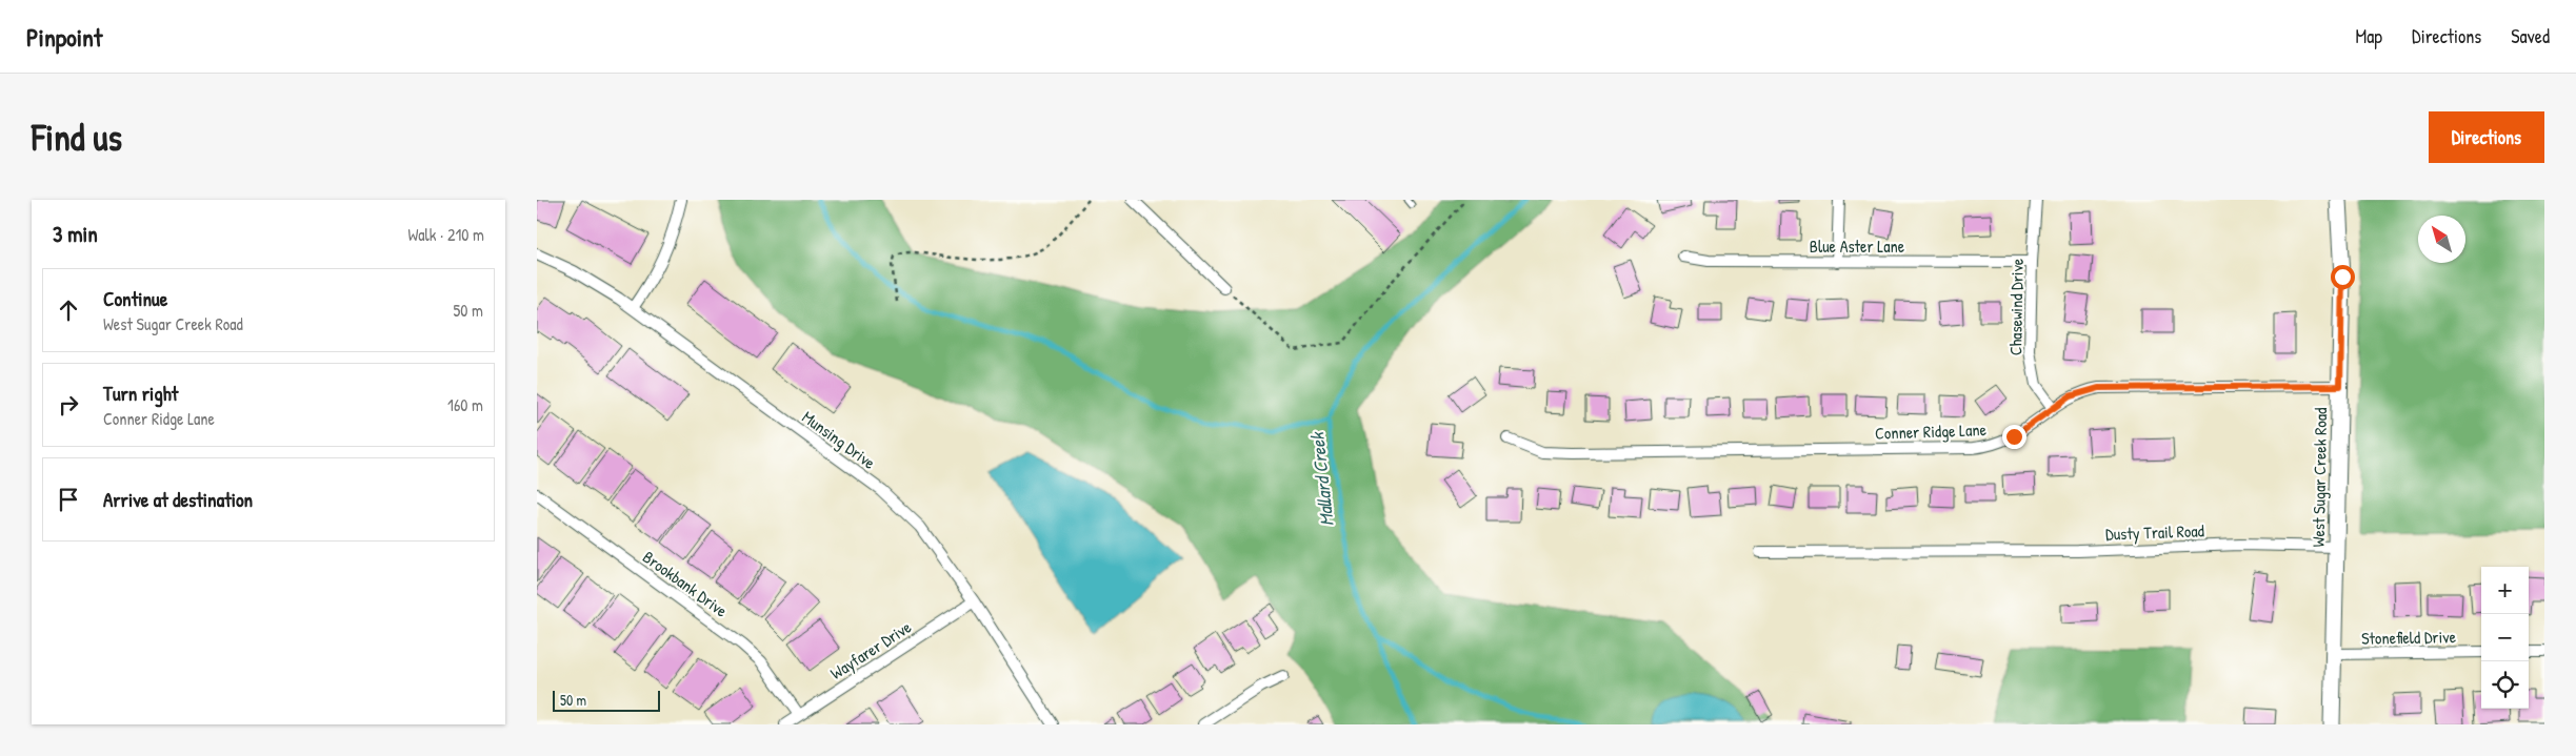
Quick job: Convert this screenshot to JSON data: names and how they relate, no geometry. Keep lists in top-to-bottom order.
{
  "streets": {
    "main road": ["West Sugar Creek Road"],
    "street": [
      "Blue Aster Lane",
      "Chasewind Drive",
      "Conner Ridge Lane",
      "Munsing Drive",
      "Dusty Trail Road",
      "Brookbank Drive",
      "Stonefield Drive",
      "Wayfarer Drive"
    ]
  },
  "crossings": [
    ["Blue Aster Lane", "Chasewind Drive"],
    ["Chasewind Drive", "Conner Ridge Lane"],
    ["Conner Ridge Lane", "West Sugar Creek Road"],
    ["Munsing Drive", "Wayfarer Drive"],
    ["West Sugar Creek Road", "Dusty Trail Road"],
    ["West Sugar Creek Road", "Stonefield Drive"],
    ["Brookbank Drive", "Wayfarer Drive"]
  ],
  "water": ["Mallard Creek"],
  "scale_bar": "50 m",
  "north": "top left",
  "page": {
    "header": "Pinpoint",
    "nav": ["Map", "Directions", "Saved"],
    "buttons": "Directions",
    "title": "Find us",
    "heading": ["3 min", "Walk · 210 m"],
    "list": [
      ["Continue", "West Sugar Creek Road", "50 m"],
      ["Turn right", "Conner Ridge Lane", "160 m"],
      "Arrive at destination"
    ],
    "map_buttons": ["+", "−"],
    "scale": "50 m"
  }
}
